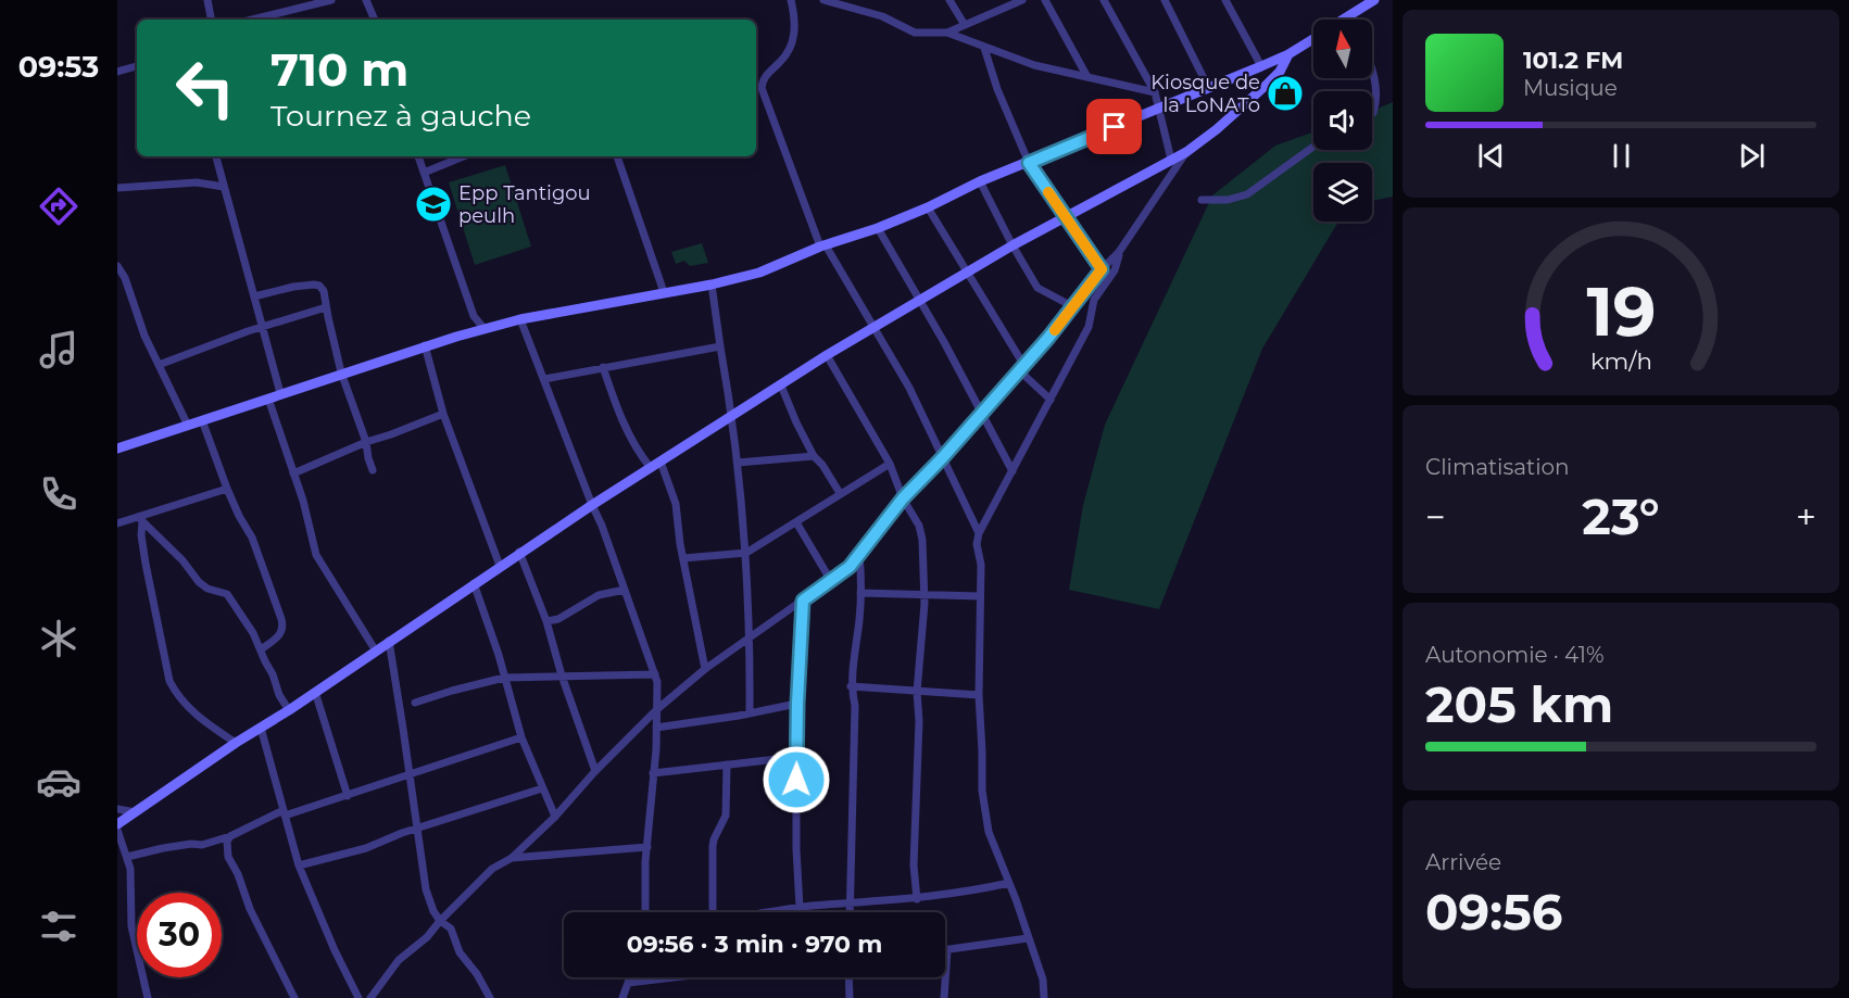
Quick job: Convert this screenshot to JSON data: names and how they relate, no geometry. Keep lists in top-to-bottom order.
{
  "places": {
    "shop": ["Kiosque de la LoNATo"],
    "school or university": ["Epp Tantigou peulh"]
  },
  "north": "top",
  "page": {
    "tabs": "09:53",
    "turn": ["710 m", "Tournez à gauche"],
    "song": ["101.2 FM", "Musique"],
    "tile": [
      "Climatisation",
      ["Autonomie · 41%", "205 km"],
      ["Arrivée", "09:56"]
    ],
    "heat": ["−", "23°", "+"],
    "limit": "30",
    "trip": "09:56 · 3 min · 970 m",
    "gauge": ["19", "km/h"]
  }
}
